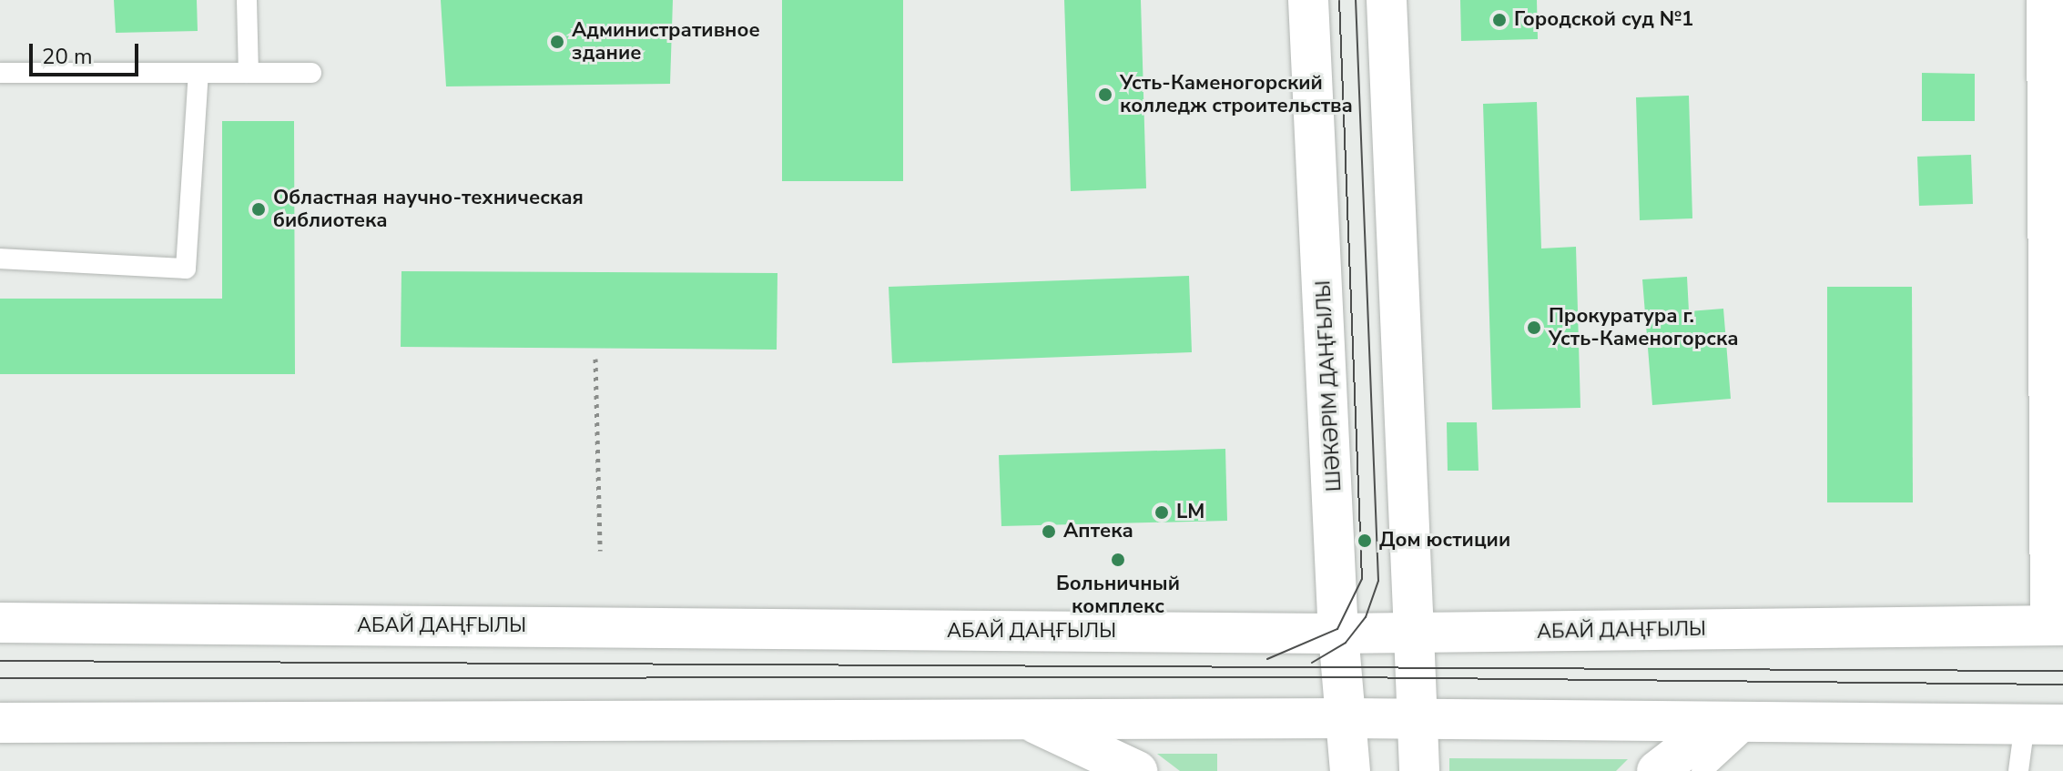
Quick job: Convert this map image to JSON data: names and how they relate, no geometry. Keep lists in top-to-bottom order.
{
  "streets": {
    "main road": ["ШӘКӘРІМ ДАҢҒЫЛЫ", "АБАЙ ДАҢҒЫЛЫ"]
  },
  "crossings": [
    ["ШӘКӘРІМ ДАҢҒЫЛЫ", "АБАЙ ДАҢҒЫЛЫ"]
  ],
  "places": [
    "Городской суд №1",
    "Административное здание",
    "Усть-Каменогорский колледж строительства",
    "Областная научно-техническая библиотека",
    "Прокуратура г. Усть-Каменогорска",
    "LM",
    "Аптека",
    "Дом юстиции",
    "Больничный комплекс"
  ],
  "scale_bar": "20 m"
}
